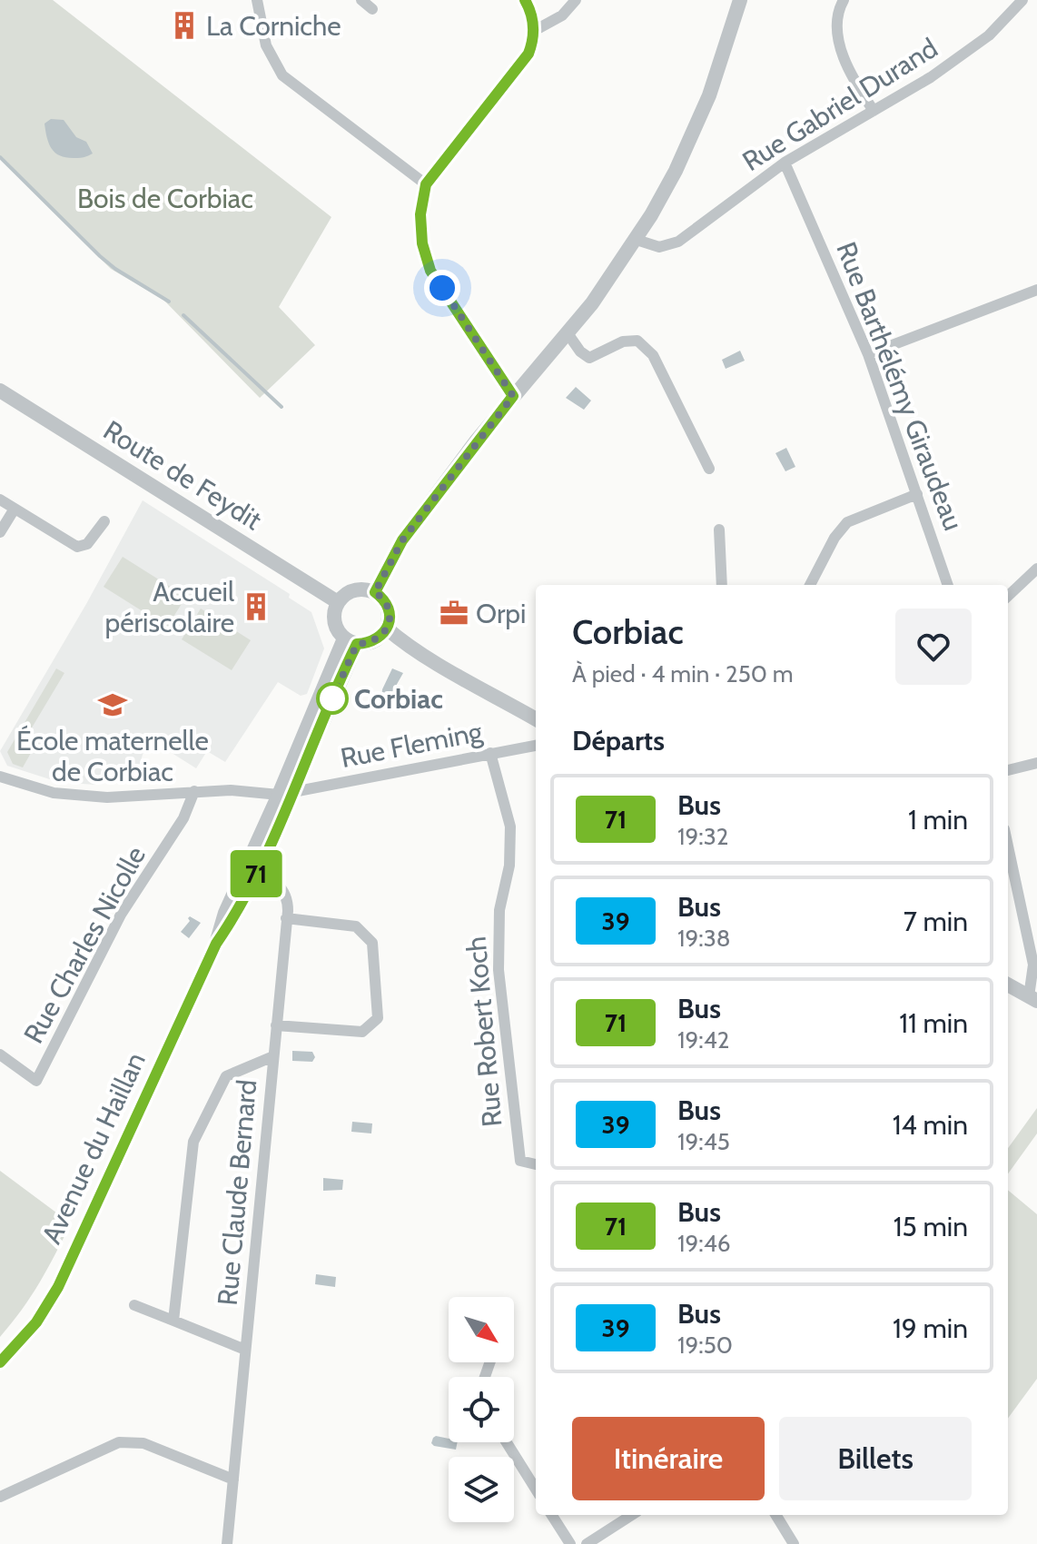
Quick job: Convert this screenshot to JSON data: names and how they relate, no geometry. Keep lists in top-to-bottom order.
{
  "streets": {
    "street": [
      "Rue Gabriel Durand",
      "Rue Barthélémy Giraudeau",
      "Route de Feydit",
      "Rue Fleming",
      "Rue Charles Nicolle",
      "Rue Robert Koch",
      "Avenue du Haillan",
      "Rue Claude Bernard"
    ]
  },
  "crossings": [
    ["Rue Gabriel Durand", "Rue Barthélémy Giraudeau"],
    ["Route de Feydit", "Avenue du Haillan"],
    ["Rue Fleming", "Rue Charles Nicolle"],
    ["Rue Fleming", "Rue Robert Koch"],
    ["Rue Fleming", "Avenue du Haillan"],
    ["Avenue du Haillan", "Rue Claude Bernard"]
  ],
  "parks": ["Bois de Corbiac"],
  "places": {
    "building": ["La Corniche", "Accueil périscolaire"],
    "office": ["Orpi"],
    "other": ["Corbiac"],
    "school or university": ["École maternelle de Corbiac"]
  },
  "lines": ["bus line 71"],
  "north": "bottom right",
  "page": {
    "on_map": "71",
    "heading": [
      ["Corbiac", "À pied · 4 min · 250 m"],
      "Départs"
    ],
    "list": [
      {
        "mark": "71",
        "name": "Bus",
        "note": "19:32",
        "value": "1 min"
      },
      {
        "mark": "39",
        "name": "Bus",
        "note": "19:38",
        "value": "7 min"
      },
      {
        "mark": "71",
        "name": "Bus",
        "note": "19:42",
        "value": "11 min"
      },
      {
        "mark": "39",
        "name": "Bus",
        "note": "19:45",
        "value": "14 min"
      },
      {
        "mark": "71",
        "name": "Bus",
        "note": "19:46",
        "value": "15 min"
      },
      {
        "mark": "39",
        "name": "Bus",
        "note": "19:50",
        "value": "19 min"
      }
    ],
    "buttons": ["Itinéraire", "Billets"]
  }
}
